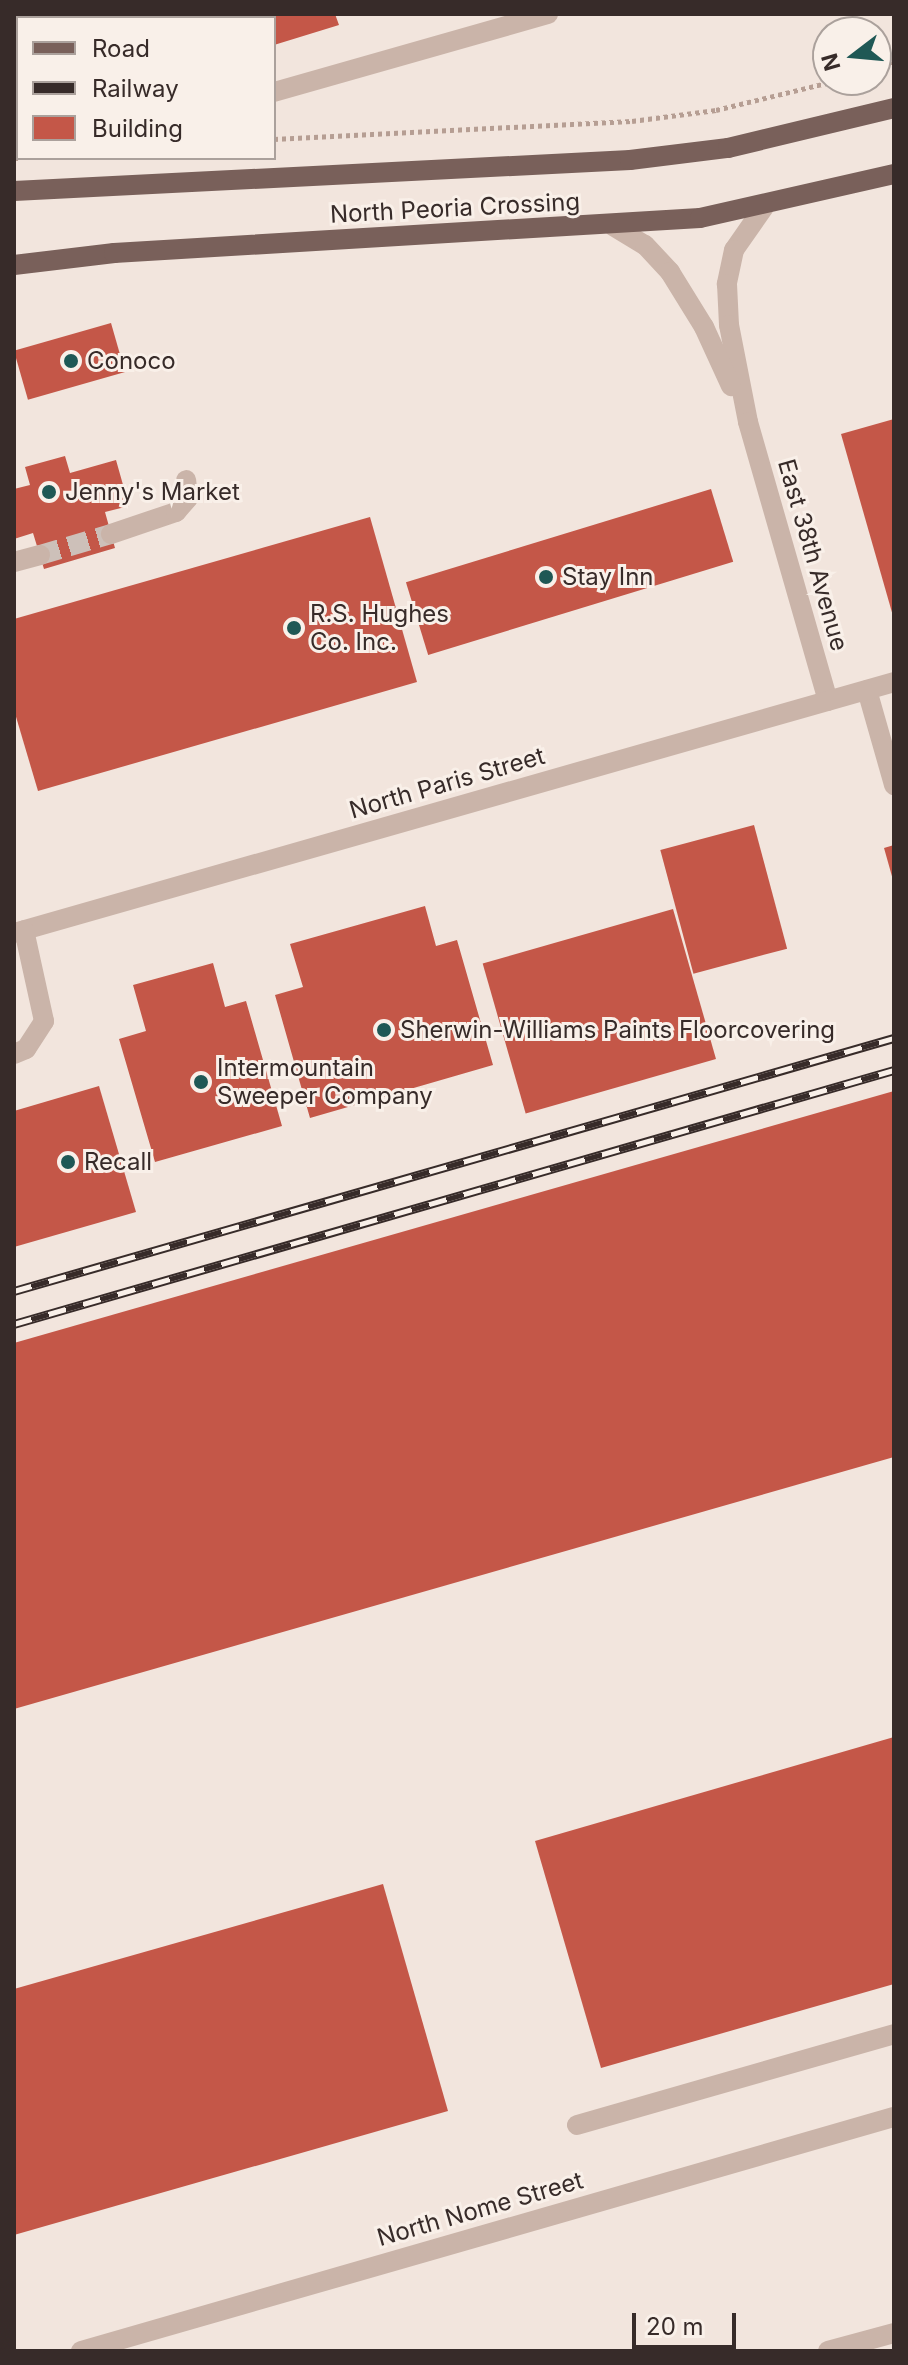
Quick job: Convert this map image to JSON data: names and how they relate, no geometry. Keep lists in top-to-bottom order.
{
  "streets": {
    "main road": ["North Peoria Crossing"],
    "street": ["East 38th Avenue", "North Paris Street", "North Nome Street"]
  },
  "crossings": [
    ["North Peoria Crossing", "East 38th Avenue"],
    ["East 38th Avenue", "North Paris Street"]
  ],
  "places": [
    "Conoco",
    "Jenny's Market",
    "Stay Inn",
    "R.S. Hughes Co. Inc.",
    "Sherwin-Williams Paints Floorcovering",
    "Intermountain Sweeper Company",
    "Recall"
  ],
  "legend": ["Road", "Railway", "Building"],
  "scale_bar": "20 m",
  "north": "left"
}
